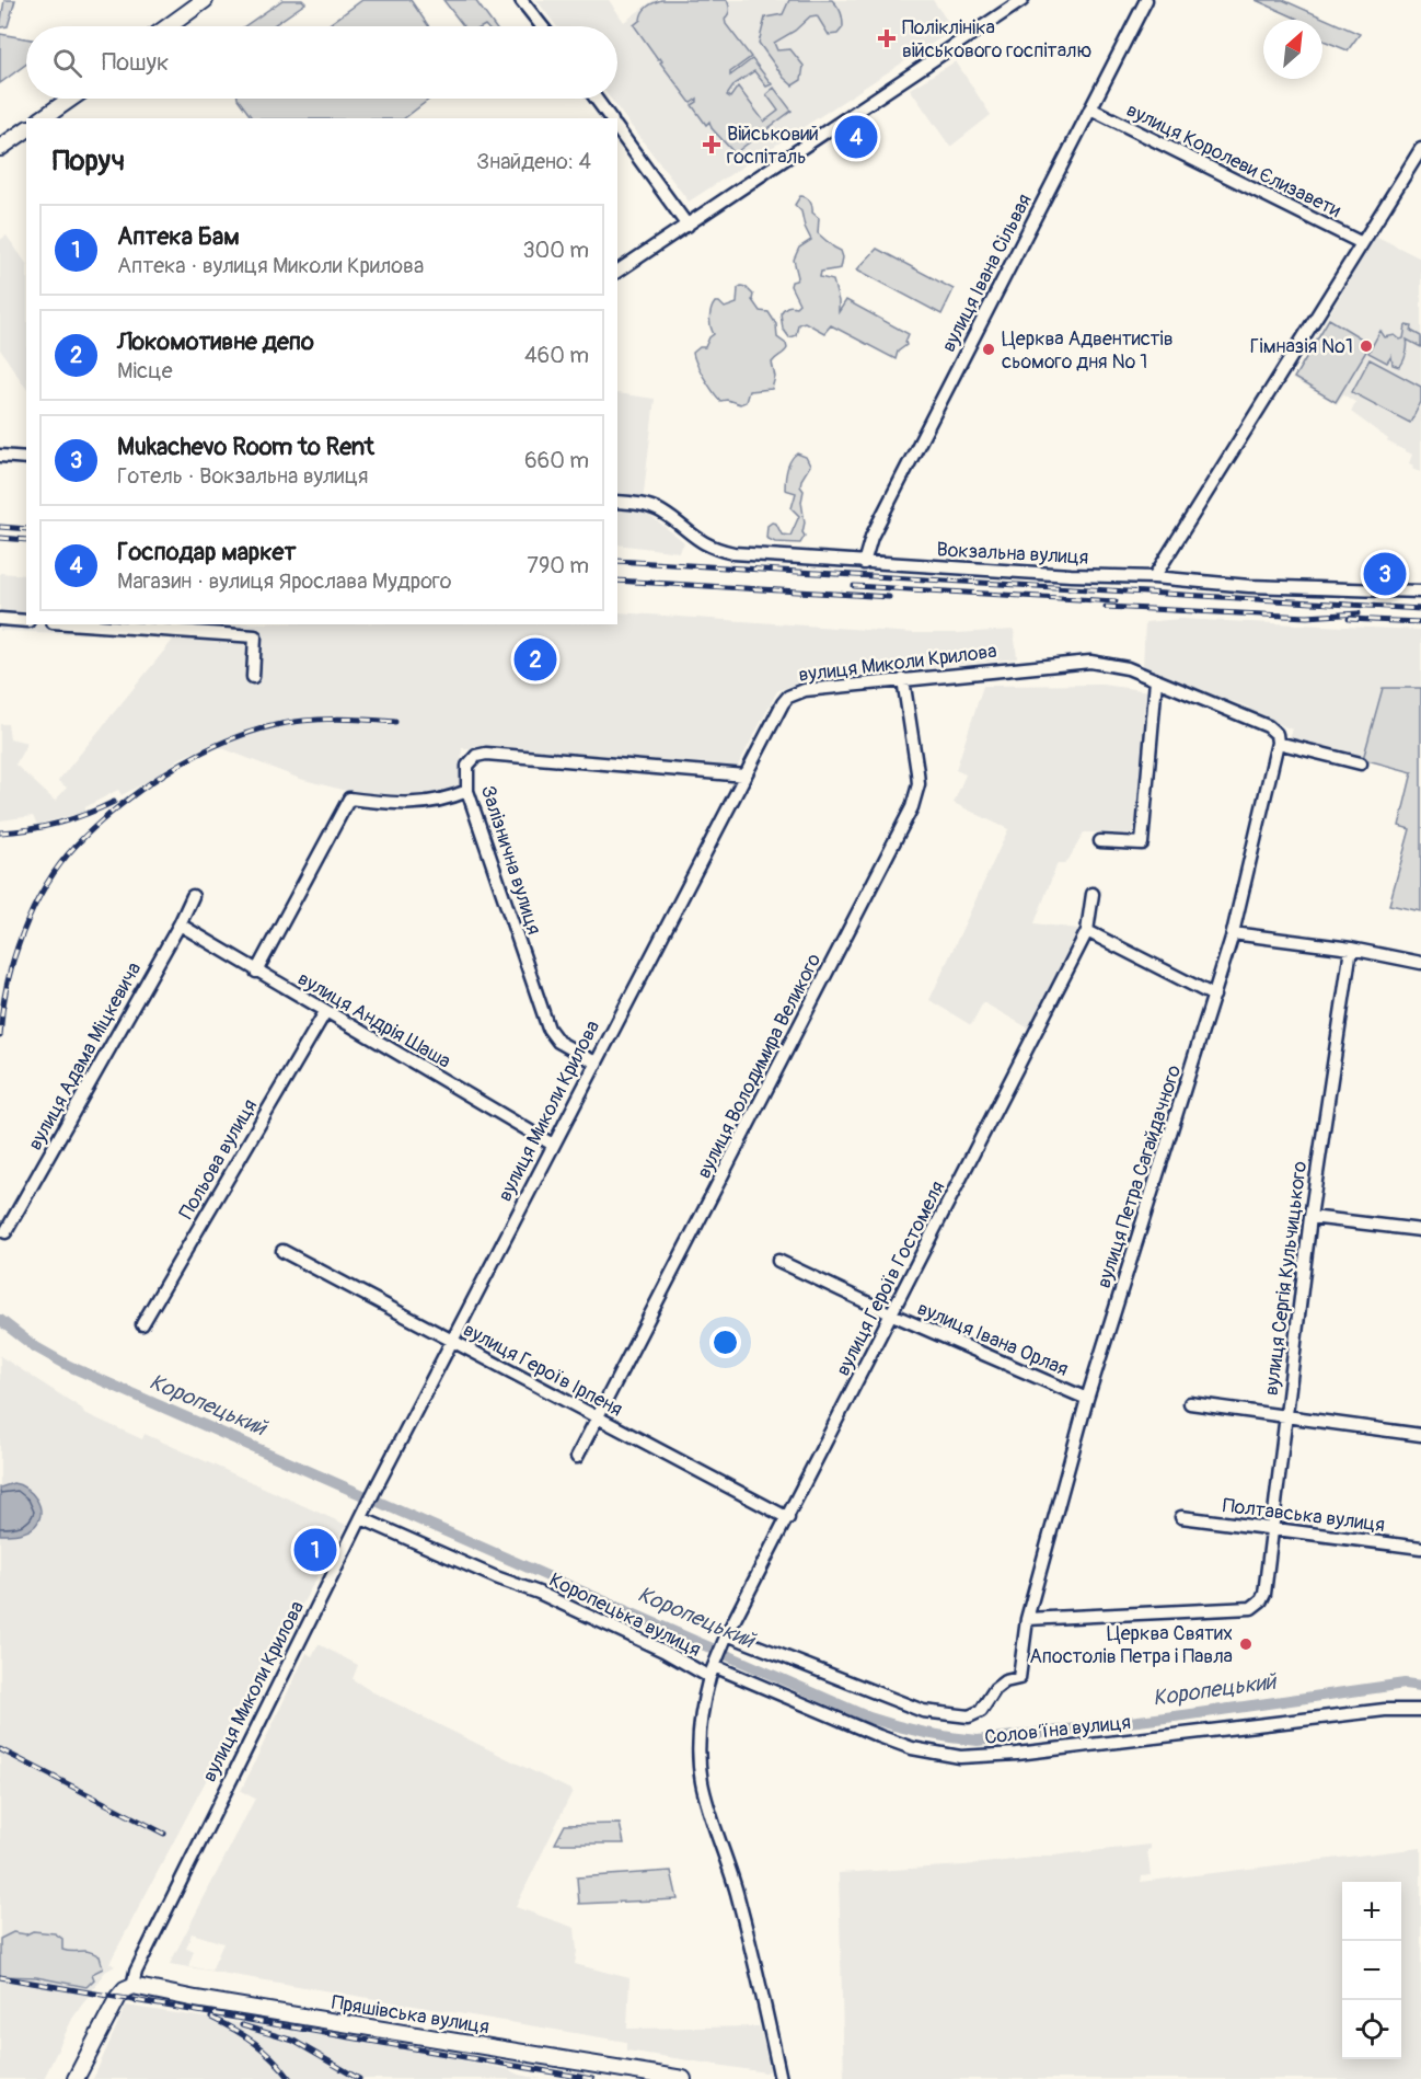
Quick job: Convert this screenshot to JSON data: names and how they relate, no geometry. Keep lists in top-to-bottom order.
{
  "streets": {
    "main road": ["вулиця Миколи Крилова", "Пряшівська вулиця"],
    "street": [
      "вулиця Королеви Єлизавети",
      "вулиця Івана Сільвая",
      "Вокзальна вулиця",
      "Залізнична вулиця",
      "вулиця Андрія Шаша",
      "вулиця Адама Міцкевича",
      "вулиця Володимира Великого",
      "Польова вулиця",
      "вулиця Петра Сагайдачного",
      "вулиця Героїв Гостомеля",
      "вулиця Сергія Кульчицького",
      "вулиця Івана Орлая",
      "вулиця Героїв Ірпеня",
      "Полтавська вулиця",
      "Коропецька вулиця",
      "Соловʼїна вулиця"
    ]
  },
  "crossings": [
    ["вулиця Королеви Єлизавети", "вулиця Івана Сільвая"],
    ["вулиця Івана Сільвая", "Вокзальна вулиця"],
    ["вулиця Миколи Крилова", "Залізнична вулиця"],
    ["вулиця Миколи Крилова", "вулиця Андрія Шаша"],
    ["вулиця Миколи Крилова", "вулиця Володимира Великого"],
    ["вулиця Миколи Крилова", "вулиця Петра Сагайдачного"],
    ["вулиця Миколи Крилова", "вулиця Героїв Ірпеня"],
    ["вулиця Миколи Крилова", "Коропецька вулиця"],
    ["вулиця Миколи Крилова", "Пряшівська вулиця"],
    ["вулиця Андрія Шаша", "вулиця Адама Міцкевича"],
    ["вулиця Андрія Шаша", "Польова вулиця"],
    ["вулиця Володимира Великого", "вулиця Героїв Ірпеня"],
    ["вулиця Петра Сагайдачного", "вулиця Героїв Гостомеля"],
    ["вулиця Петра Сагайдачного", "вулиця Сергія Кульчицького"],
    ["вулиця Петра Сагайдачного", "вулиця Івана Орлая"],
    ["вулиця Героїв Гостомеля", "вулиця Івана Орлая"],
    ["вулиця Героїв Гостомеля", "вулиця Героїв Ірпеня"],
    ["вулиця Героїв Гостомеля", "Коропецька вулиця"],
    ["вулиця Героїв Гостомеля", "Соловʼїна вулиця"],
    ["вулиця Сергія Кульчицького", "Полтавська вулиця"],
    ["Коропецька вулиця", "Соловʼїна вулиця"]
  ],
  "water": ["Коропецький"],
  "places": {
    "health": ["Поліклініка військового госпіталю", "Військовий госпіталь"],
    "other": ["Гімназія №1", "Церква Адвентистів сьомого дня № 1", "Церква Святих Апостолів Петра і Павла"]
  },
  "north": "top right",
  "page": {
    "search": "Пошук",
    "pins": [
      "4",
      "3",
      "2",
      "1"
    ],
    "heading": ["Поруч", "Знайдено: 4"],
    "list": [
      {
        "mark": "1",
        "name": "Аптека Бам",
        "note": "Аптека · вулиця Миколи Крилова",
        "value": "300 m"
      },
      {
        "mark": "2",
        "name": "Локомотивне депо",
        "note": "Місце",
        "value": "460 m"
      },
      {
        "mark": "3",
        "name": "Mukachevo Room to Rent",
        "note": "Готель · Вокзальна вулиця",
        "value": "660 m"
      },
      {
        "mark": "4",
        "name": "Господар маркет",
        "note": "Магазин · вулиця Ярослава Мудрого",
        "value": "790 m"
      }
    ],
    "map_buttons": ["+", "−"]
  }
}
